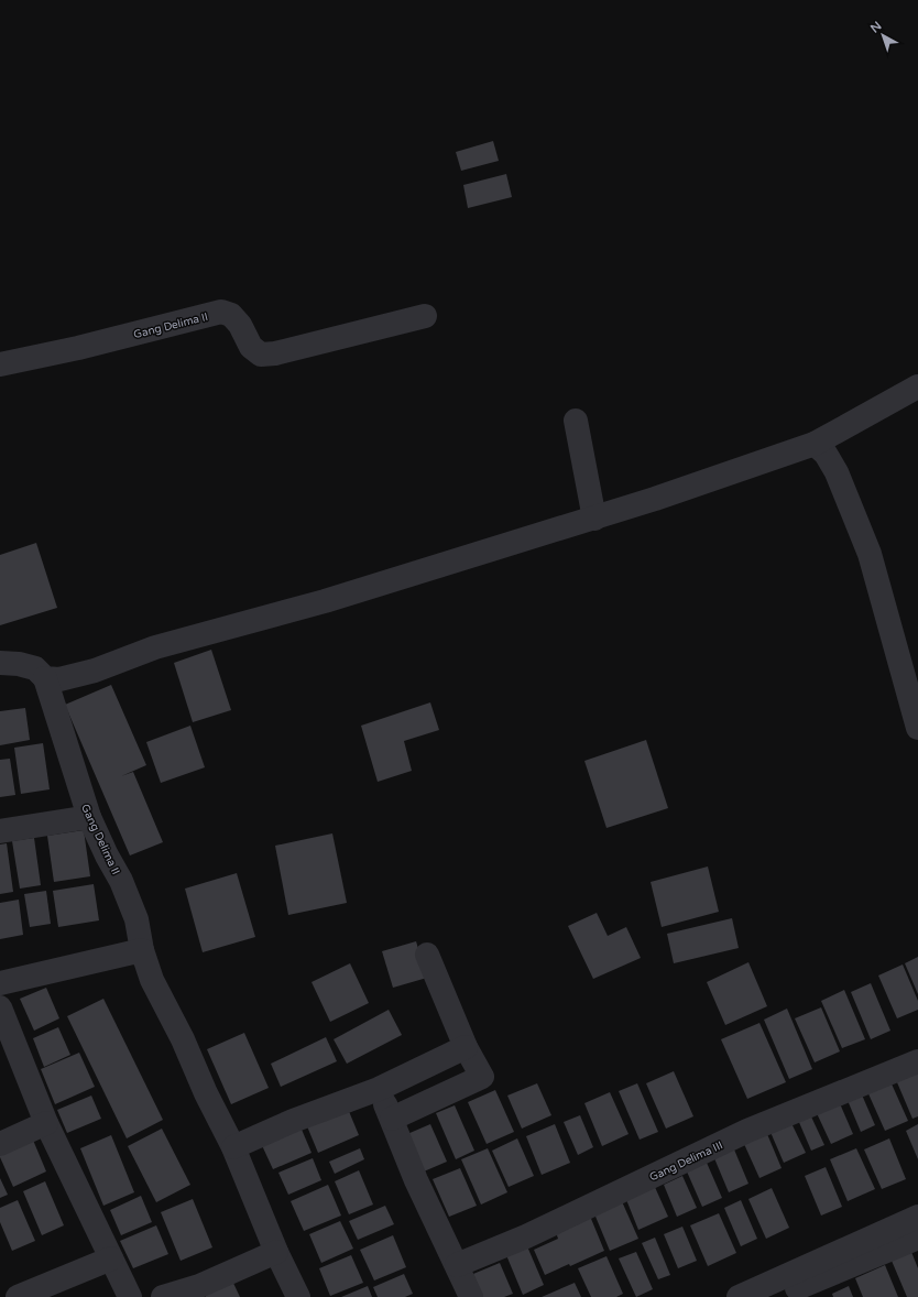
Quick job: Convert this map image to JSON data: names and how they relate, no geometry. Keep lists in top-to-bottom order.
{
  "streets": {
    "street": ["Gang Delima II", "Gang Delima III"]
  },
  "north": "top left"
}
